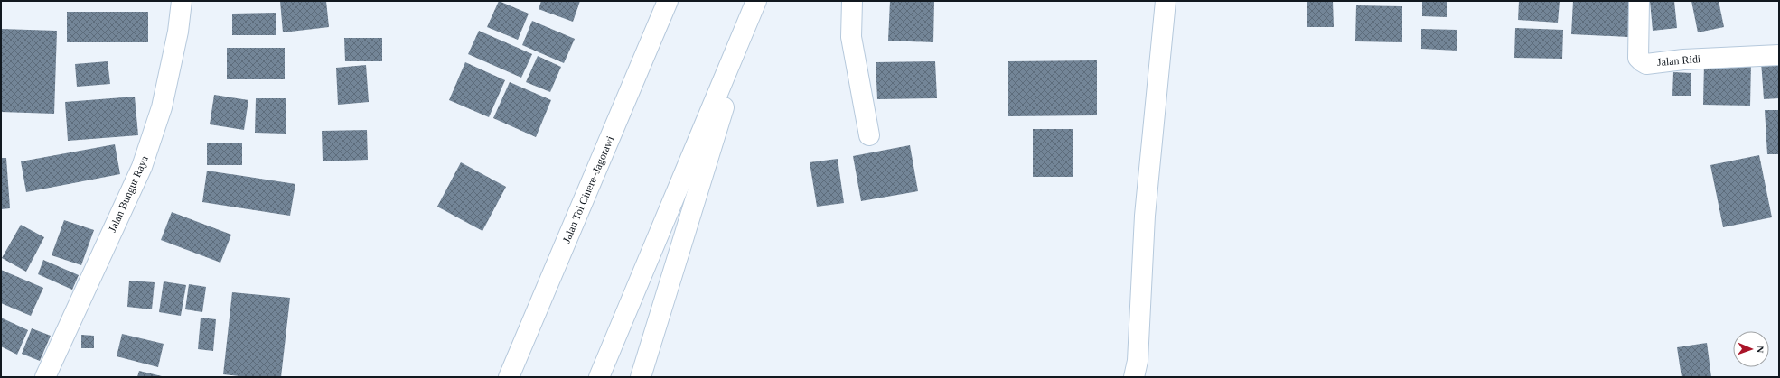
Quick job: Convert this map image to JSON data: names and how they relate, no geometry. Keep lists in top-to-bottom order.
{
  "streets": {
    "main road": ["Jalan Ridi", "Jalan Tol Cinere–Jagorawi", "Jalan Bungur Raya"]
  },
  "north": "right"
}
